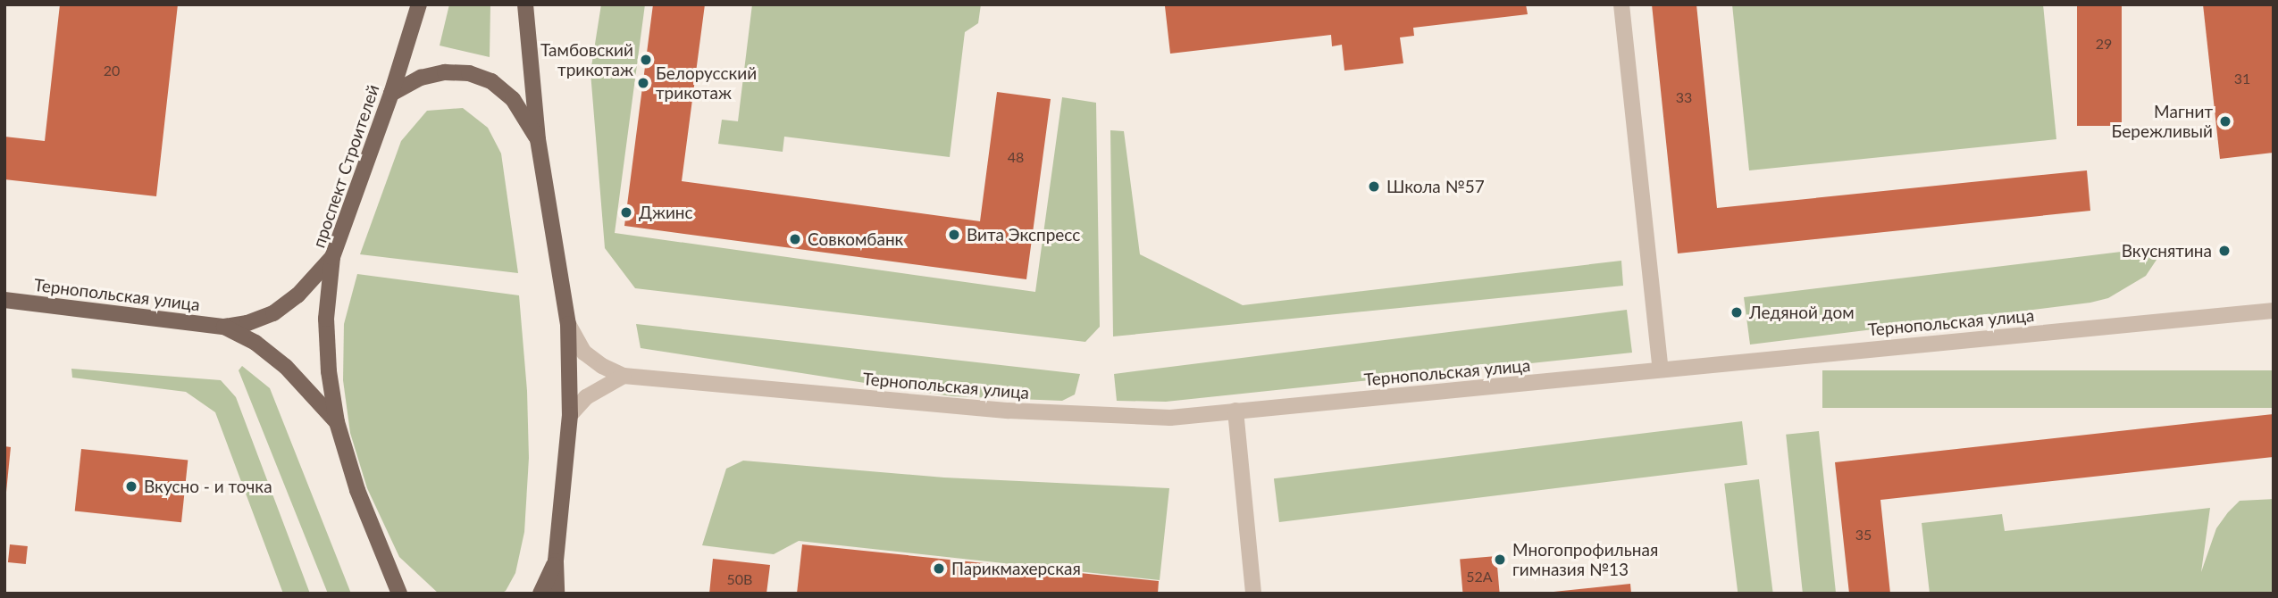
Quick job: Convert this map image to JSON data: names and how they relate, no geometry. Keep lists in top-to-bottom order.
{
  "streets": {
    "main road": ["проспект Строителей", "Тернопольская улица"]
  },
  "crossings": [
    ["проспект Строителей", "Тернопольская улица"]
  ],
  "places": [
    "Тамбовский трикотаж",
    "Белорусский трикотаж",
    "Магнит Бережливый",
    "Школа №57",
    "Джинс",
    "Вита Экспресс",
    "Совкомбанк",
    "Вкуснятина",
    "Ледяной дом",
    "Вкусно - и точка",
    "Многопрофильная гимназия №13",
    "Парикмахерская"
  ],
  "house_numbers": [
    "29",
    "20",
    "31",
    "33",
    "48",
    "35",
    "52А",
    "50В"
  ]
}
